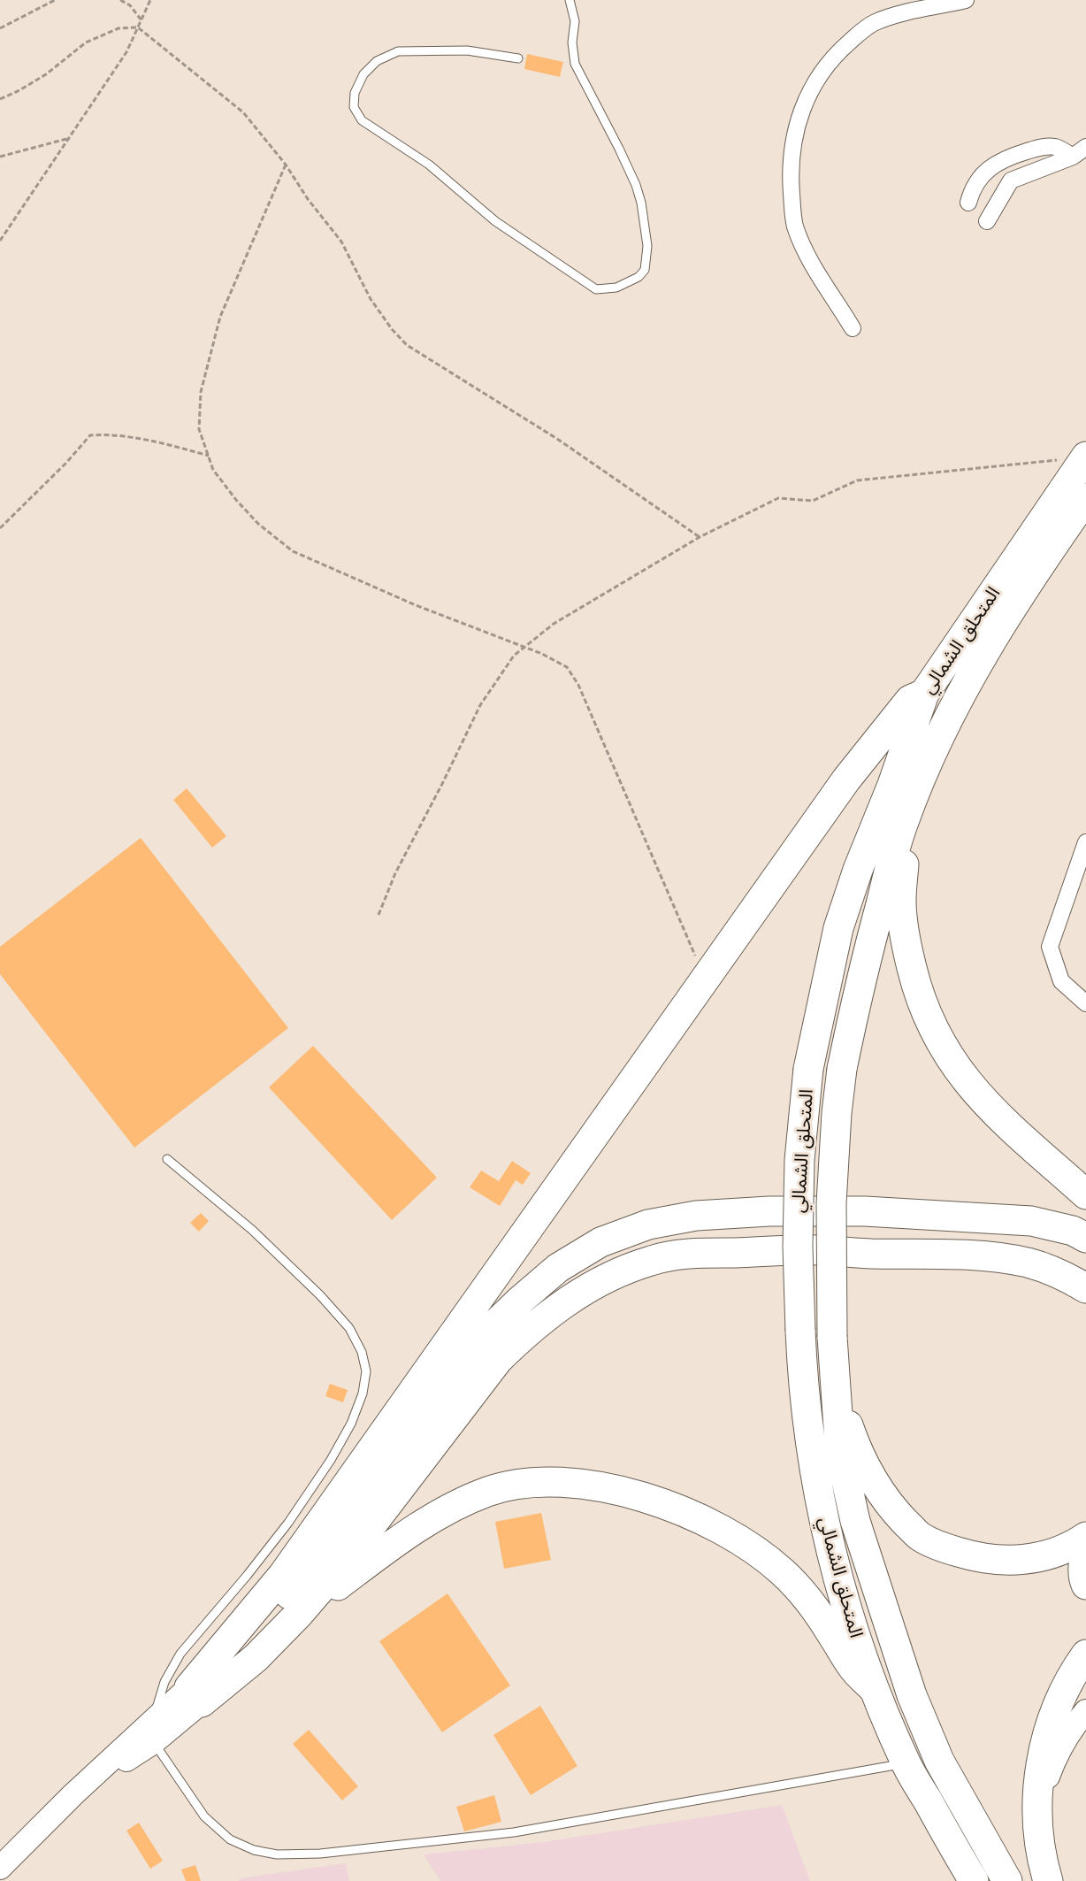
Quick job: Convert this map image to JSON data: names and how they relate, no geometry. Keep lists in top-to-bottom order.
{
  "streets": {
    "highway": ["المتحلق الشمالي"]
  }
}
